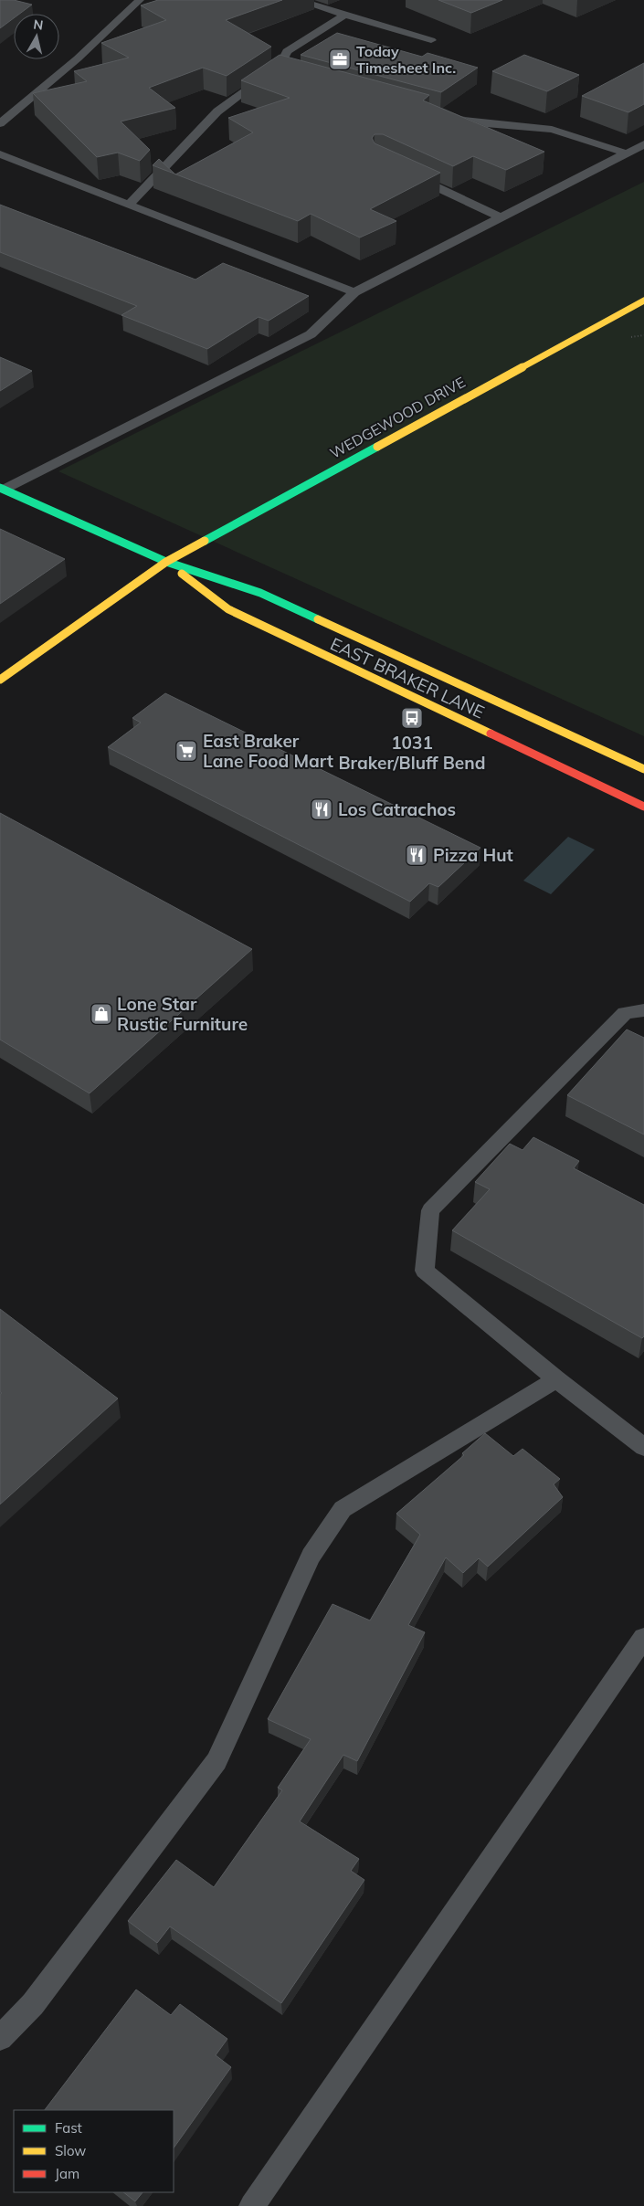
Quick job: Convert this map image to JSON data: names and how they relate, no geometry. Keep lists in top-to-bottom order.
{
  "streets": {
    "main road": ["WEDGEWOOD DRIVE", "EAST BRAKER LANE"]
  },
  "crossings": [
    ["WEDGEWOOD DRIVE", "EAST BRAKER LANE"]
  ],
  "places": {
    "office": ["Today Timesheet Inc."],
    "bus stop": ["1031 Braker/Bluff Bend"],
    "supermarket": ["East Braker Lane Food Mart"],
    "restaurant": ["Los Catrachos", "Pizza Hut"],
    "shop": ["Lone Star Rustic Furniture"]
  },
  "legend": ["Fast", "Slow", "Jam"],
  "north": "top"
}
